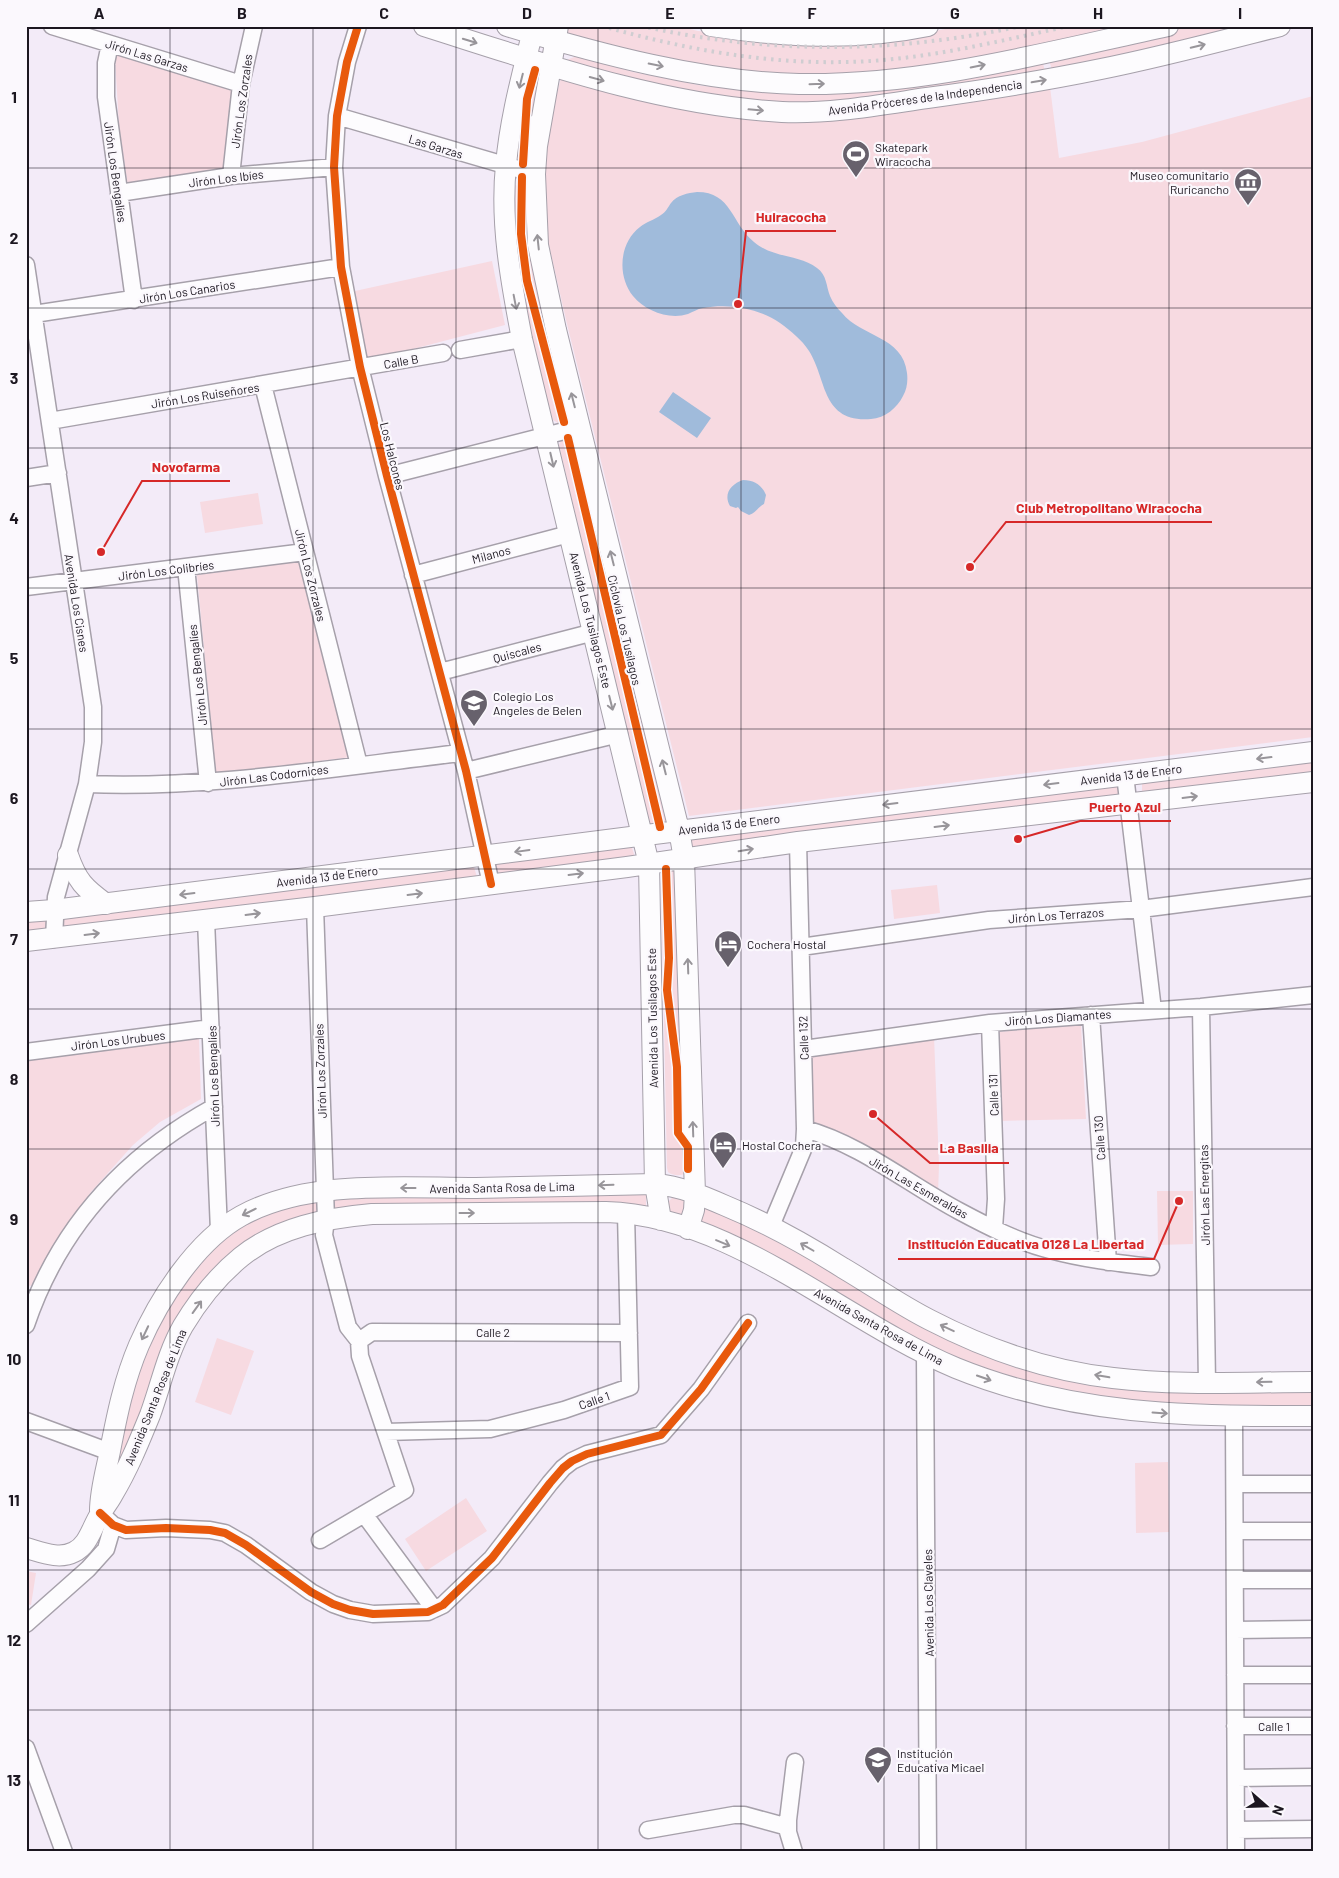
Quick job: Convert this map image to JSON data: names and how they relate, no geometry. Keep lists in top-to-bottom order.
{
  "streets": {
    "main road": [
      "Avenida Próceres de la Independencia",
      "Avenida Los Tusilagos Este",
      "Avenida 13 de Enero",
      "Avenida Santa Rosa de Lima"
    ],
    "street": [
      "Jirón Las Garzas",
      "Jirón Los Zorzales",
      "Las Garzas",
      "Jirón Los Bengalíes",
      "Jirón Los Ibíes",
      "Jirón Los Canarios",
      "Calle B",
      "Jirón Los Ruiseñores",
      "Los Halcones",
      "Milanos",
      "Jirón Los Colibríes",
      "Avenida Los Cisnes",
      "Quiscales",
      "Jirón Las Codornices",
      "Jirón Los Terrazos",
      "Jirón Los Diamantes",
      "Calle 132",
      "Jirón Los Urubues",
      "Calle 131",
      "Calle 130",
      "Jirón Las Esmeraldas",
      "Jirón Las Energitas",
      "Calle 2",
      "Calle 1",
      "Avenida Los Claveles"
    ],
    "cycle path": ["Ciclovía Los Tusílagos"]
  },
  "crossings": [
    ["Jirón Las Garzas", "Jirón Los Zorzales"],
    ["Jirón Las Garzas", "Jirón Los Bengalíes"],
    ["Avenida Próceres de la Independencia", "Avenida Los Tusilagos Este"],
    ["Jirón Los Zorzales", "Jirón Los Ibíes"],
    ["Jirón Los Zorzales", "Jirón Los Ruiseñores"],
    ["Jirón Los Zorzales", "Jirón Los Colibríes"],
    ["Jirón Los Zorzales", "Jirón Las Codornices"],
    ["Jirón Los Zorzales", "Avenida Santa Rosa de Lima"],
    ["Jirón Los Zorzales", "Calle 2"],
    ["Las Garzas", "Los Halcones"],
    ["Las Garzas", "Avenida Los Tusilagos Este"],
    ["Jirón Los Bengalíes", "Jirón Los Ibíes"],
    ["Jirón Los Bengalíes", "Jirón Los Canarios"],
    ["Jirón Los Bengalíes", "Jirón Los Colibríes"],
    ["Jirón Los Bengalíes", "Jirón Las Codornices"],
    ["Jirón Los Bengalíes", "Jirón Los Urubues"],
    ["Jirón Los Bengalíes", "Avenida Santa Rosa de Lima"],
    ["Jirón Los Ibíes", "Los Halcones"],
    ["Jirón Los Canarios", "Los Halcones"],
    ["Jirón Los Canarios", "Avenida Los Cisnes"],
    ["Calle B", "Jirón Los Ruiseñores"],
    ["Calle B", "Los Halcones"],
    ["Jirón Los Ruiseñores", "Los Halcones"],
    ["Jirón Los Ruiseñores", "Avenida Los Cisnes"],
    ["Los Halcones", "Milanos"],
    ["Los Halcones", "Quiscales"],
    ["Los Halcones", "Avenida 13 de Enero"],
    ["Los Halcones", "Jirón Las Codornices"],
    ["Milanos", "Avenida Los Tusilagos Este"],
    ["Jirón Los Colibríes", "Avenida Los Cisnes"],
    ["Avenida Los Cisnes", "Avenida 13 de Enero"],
    ["Avenida Los Cisnes", "Jirón Las Codornices"],
    ["Avenida Los Tusilagos Este", "Quiscales"],
    ["Avenida Los Tusilagos Este", "Avenida 13 de Enero"],
    ["Avenida Los Tusilagos Este", "Avenida Santa Rosa de Lima"],
    ["Jirón Los Terrazos", "Calle 132"],
    ["Jirón Los Diamantes", "Calle 132"],
    ["Jirón Los Diamantes", "Calle 131"],
    ["Jirón Los Diamantes", "Calle 130"],
    ["Jirón Los Diamantes", "Jirón Las Energitas"],
    ["Calle 132", "Avenida Santa Rosa de Lima"],
    ["Calle 132", "Jirón Las Esmeraldas"],
    ["Calle 131", "Jirón Las Esmeraldas"],
    ["Calle 130", "Jirón Las Esmeraldas"],
    ["Avenida Santa Rosa de Lima", "Jirón Las Energitas"],
    ["Avenida Santa Rosa de Lima", "Calle 1"],
    ["Avenida Santa Rosa de Lima", "Avenida Los Claveles"],
    ["Calle 2", "Calle 1"]
  ],
  "one_way": ["Avenida Próceres de la Independencia"],
  "places": {
    "sports": ["Skatepark Wiracocha"],
    "museum": ["Museo comunitario Ruricancho"],
    "other": [
      "Huiracocha",
      "Novofarma",
      "Club Metropolitano Wiracocha",
      "Puerto Azul",
      "La Basilia",
      "Institución Educativa 0128 La Libertad"
    ],
    "school or university": ["Colegio Los Angeles de Belen", "Institución Educativa Micael"],
    "hotel": ["Cochera Hostal", "Hostal Cochera"]
  },
  "north": "right",
  "grid": {
    "columns": [
      "A",
      "B",
      "C",
      "D",
      "E",
      "F",
      "G",
      "H",
      "I"
    ],
    "rows": [
      "1",
      "2",
      "3",
      "4",
      "5",
      "6",
      "7",
      "8",
      "9",
      "10",
      "11",
      "12",
      "13"
    ]
  }
}
